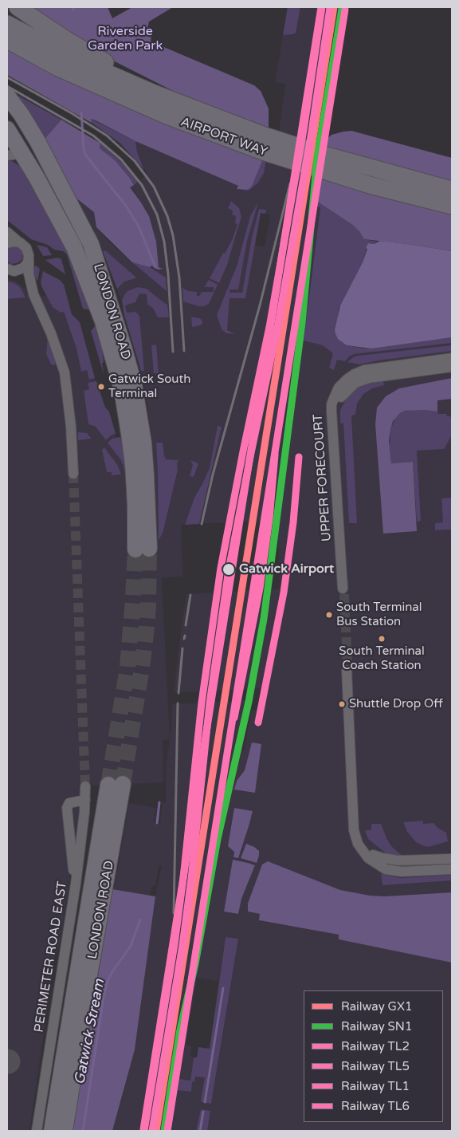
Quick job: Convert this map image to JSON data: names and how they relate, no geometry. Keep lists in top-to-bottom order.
{
  "streets": {
    "highway": ["AIRPORT WAY"],
    "main road": ["LONDON ROAD"],
    "street": ["UPPER FORECOURT", "PERIMETER ROAD EAST"]
  },
  "water": ["Gatwick Stream"],
  "parks": ["Riverside Garden Park"],
  "places": [
    "Gatwick South Terminal",
    "Gatwick Airport",
    "South Terminal Bus Station",
    "South Terminal Coach Station",
    "Shuttle Drop Off"
  ],
  "lines": [
    "rail line GX1",
    "rail line TL2",
    "rail line TL1",
    "rail line TL5",
    "rail line SN1",
    "rail line TL6"
  ],
  "legend": [
    "Railway GX1",
    "Railway SN1",
    "Railway TL2",
    "Railway TL5",
    "Railway TL1",
    "Railway TL6"
  ]
}
